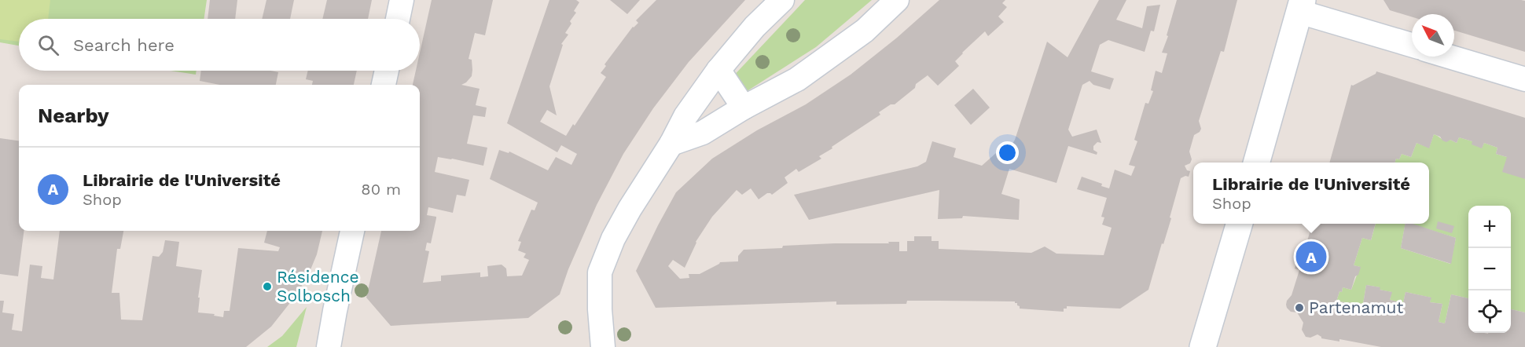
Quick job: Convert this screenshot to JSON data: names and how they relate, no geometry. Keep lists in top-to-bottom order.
{
  "places": ["Résidence Solbosch", "Partenamut"],
  "north": "top left",
  "page": {
    "search": "Search here",
    "heading": "Nearby",
    "list": [
      {
        "mark": "A",
        "name": "Librairie de l'Université",
        "note": "Shop",
        "value": "80 m"
      }
    ],
    "popup": ["Librairie de l'Université", "Shop"],
    "map_buttons": ["+", "−"],
    "pins": "A"
  }
}
